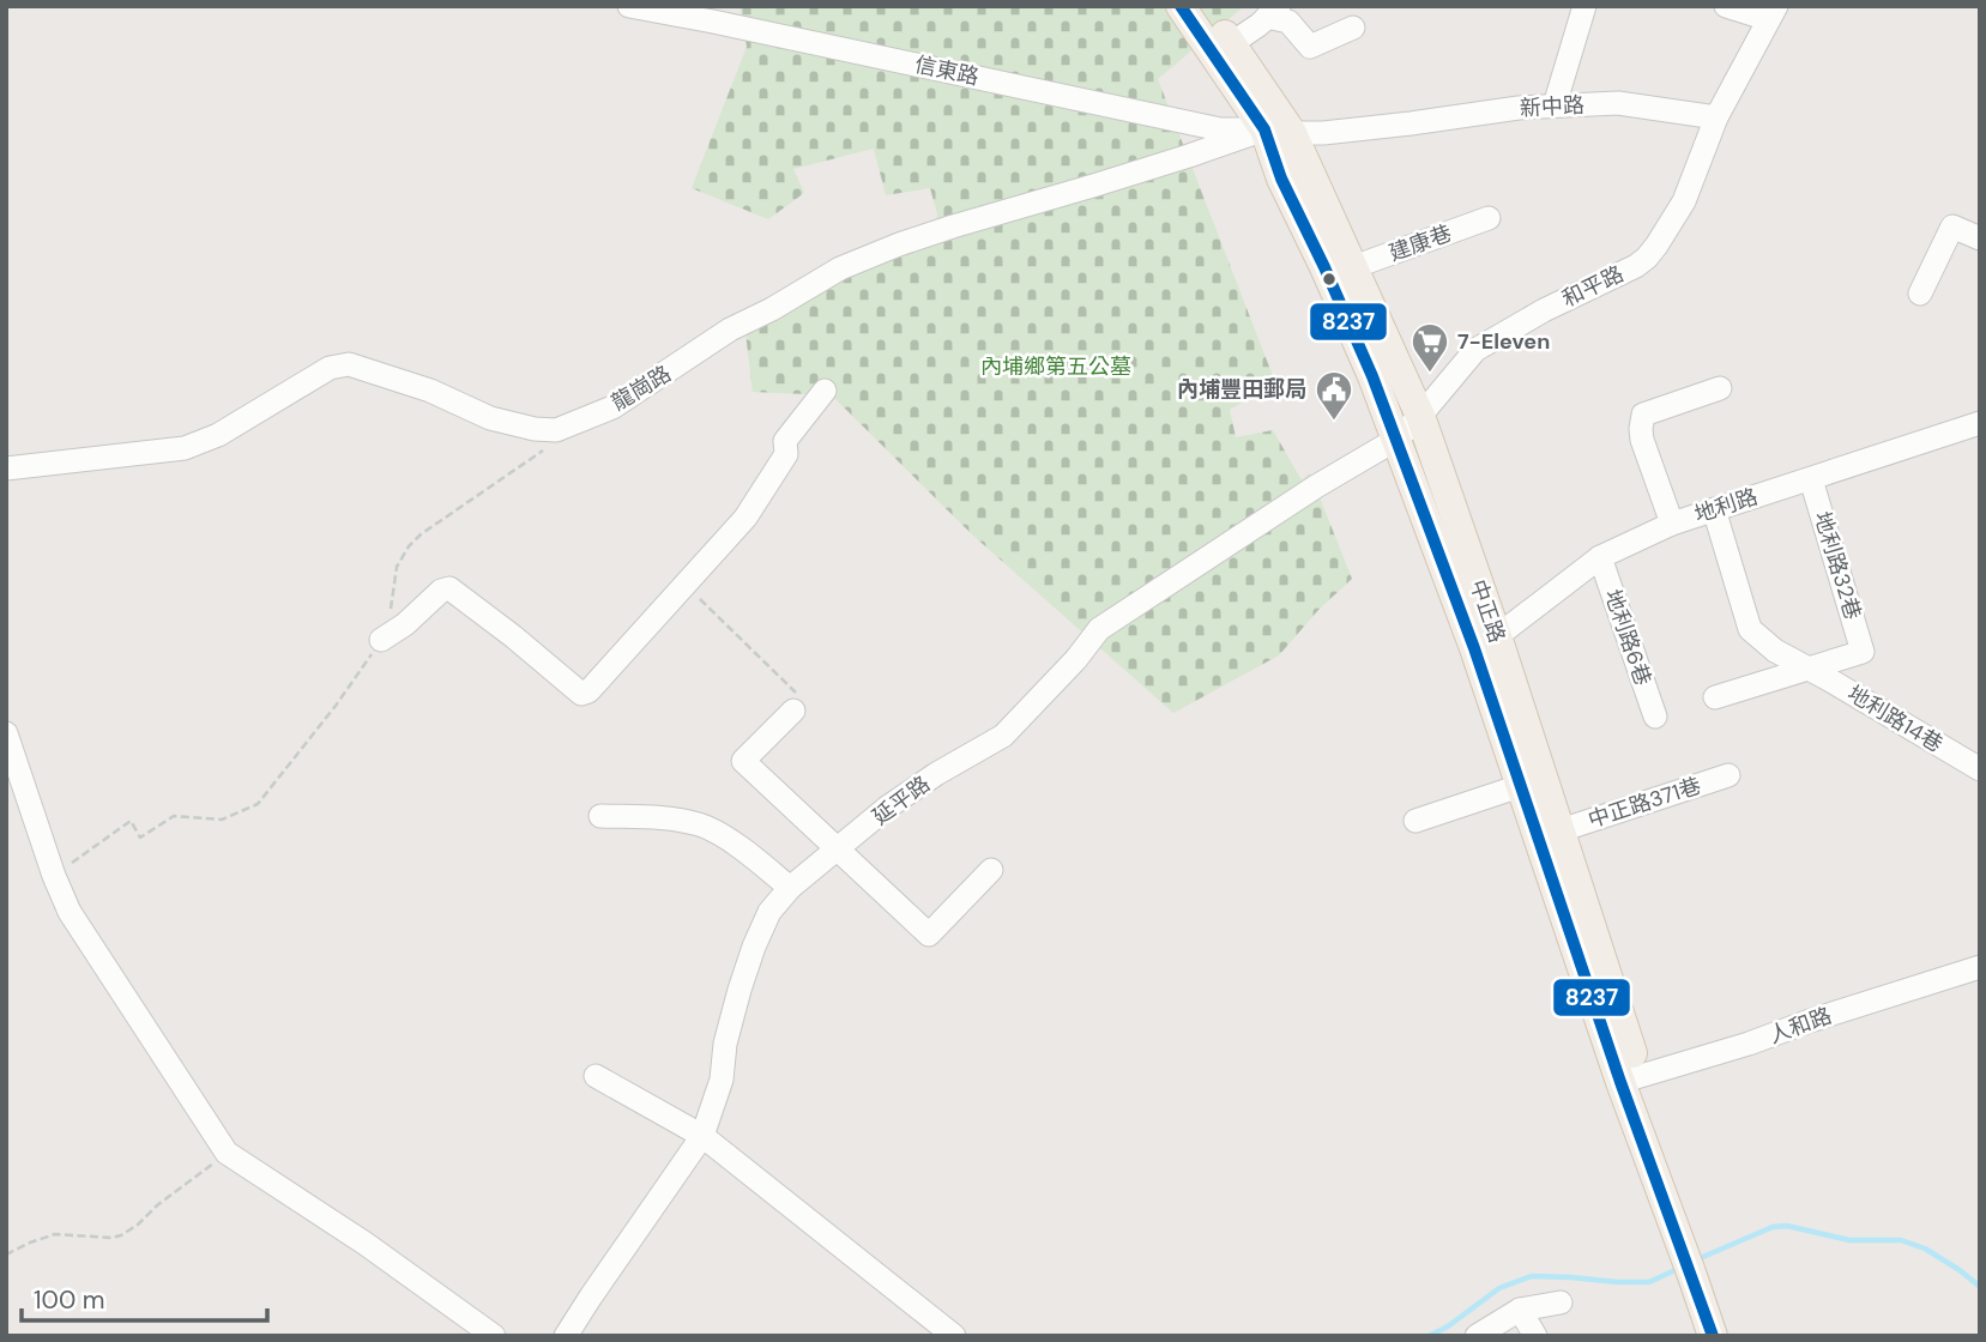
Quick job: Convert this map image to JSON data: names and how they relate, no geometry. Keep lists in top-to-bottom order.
{
  "streets": {
    "main road": ["中正路"],
    "street": [
      "信東路",
      "新中路",
      "建康巷",
      "和平路",
      "龍崗路",
      "地利路",
      "地利路32巷",
      "地利路6巷",
      "地利路14巷",
      "延平路",
      "中正路371巷",
      "人和路"
    ]
  },
  "crossings": [
    ["信東路", "新中路"],
    ["信東路", "龍崗路"],
    ["信東路", "中正路"],
    ["新中路", "和平路"],
    ["新中路", "龍崗路"],
    ["新中路", "中正路"],
    ["建康巷", "中正路"],
    ["和平路", "中正路"],
    ["和平路", "延平路"],
    ["龍崗路", "中正路"],
    ["地利路", "地利路32巷"],
    ["地利路", "中正路"],
    ["地利路", "地利路6巷"],
    ["地利路", "地利路14巷"],
    ["地利路32巷", "地利路14巷"],
    ["中正路", "延平路"],
    ["中正路", "中正路371巷"],
    ["中正路", "人和路"]
  ],
  "parks": ["內埔鄉第五公墓"],
  "places": {
    "supermarket": ["7-Eleven"],
    "public building": ["內埔豐田郵局"]
  },
  "lines": ["transit line 8237"],
  "scale_bar": "100 m"
}
